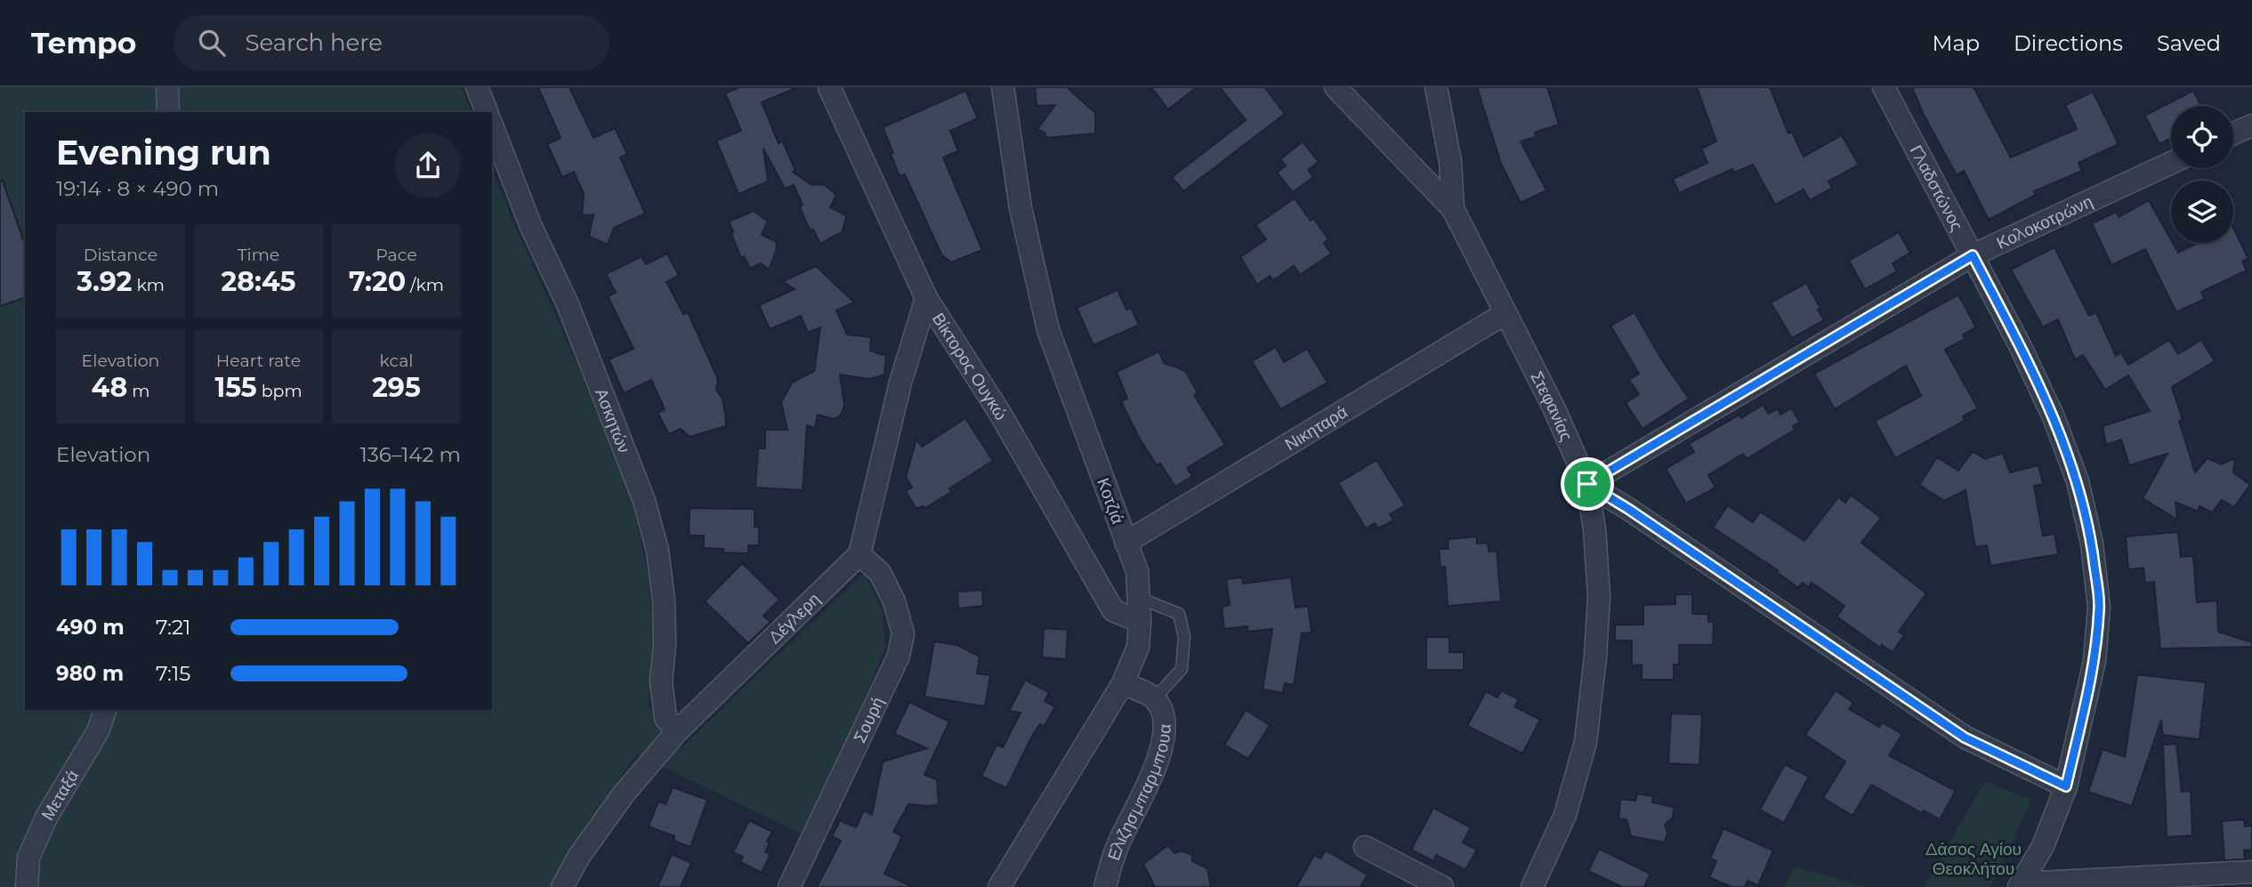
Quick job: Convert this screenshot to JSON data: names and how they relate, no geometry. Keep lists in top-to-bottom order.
{
  "streets": {
    "street": [
      "Γλαδστώνος",
      "Κολοκοτρώνη",
      "Βίκτορος Ουγκώ",
      "Στεφανίας",
      "Ασκητών",
      "Νικηταρά",
      "Κοτζιά",
      "Δέγλερη",
      "Σουρή",
      "Ελιζησμπαρμπουα",
      "Μεταξά"
    ]
  },
  "crossings": [
    ["Γλαδστώνος", "Κολοκοτρώνη"],
    ["Κολοκοτρώνη", "Στεφανίας"],
    ["Βίκτορος Ουγκώ", "Κοτζιά"],
    ["Στεφανίας", "Νικηταρά"],
    ["Ασκητών", "Δέγλερη"],
    ["Νικηταρά", "Κοτζιά"],
    ["Κοτζιά", "Ελιζησμπαρμπουα"],
    ["Δέγλερη", "Σουρή"]
  ],
  "parks": ["Δάσος Αγίου Θεοκλήτου"],
  "page": {
    "header": "Tempo",
    "search": "Search here",
    "nav": ["Map", "Directions", "Saved"],
    "heading": ["Evening run", "19:14 · 8 × 490 m"],
    "stats": [
      ["Distance", "3.92 km"],
      ["Time", "28:45"],
      ["Pace", "7:20 /km"],
      ["Elevation", "48 m"],
      ["Heart rate", "155 bpm"],
      ["kcal", "295"]
    ],
    "chart": ["Elevation", "136–142 m"],
    "list": [
      {
        "name": "490 m",
        "note": "7:21"
      },
      {
        "name": "980 m",
        "note": "7:15"
      }
    ]
  }
}
